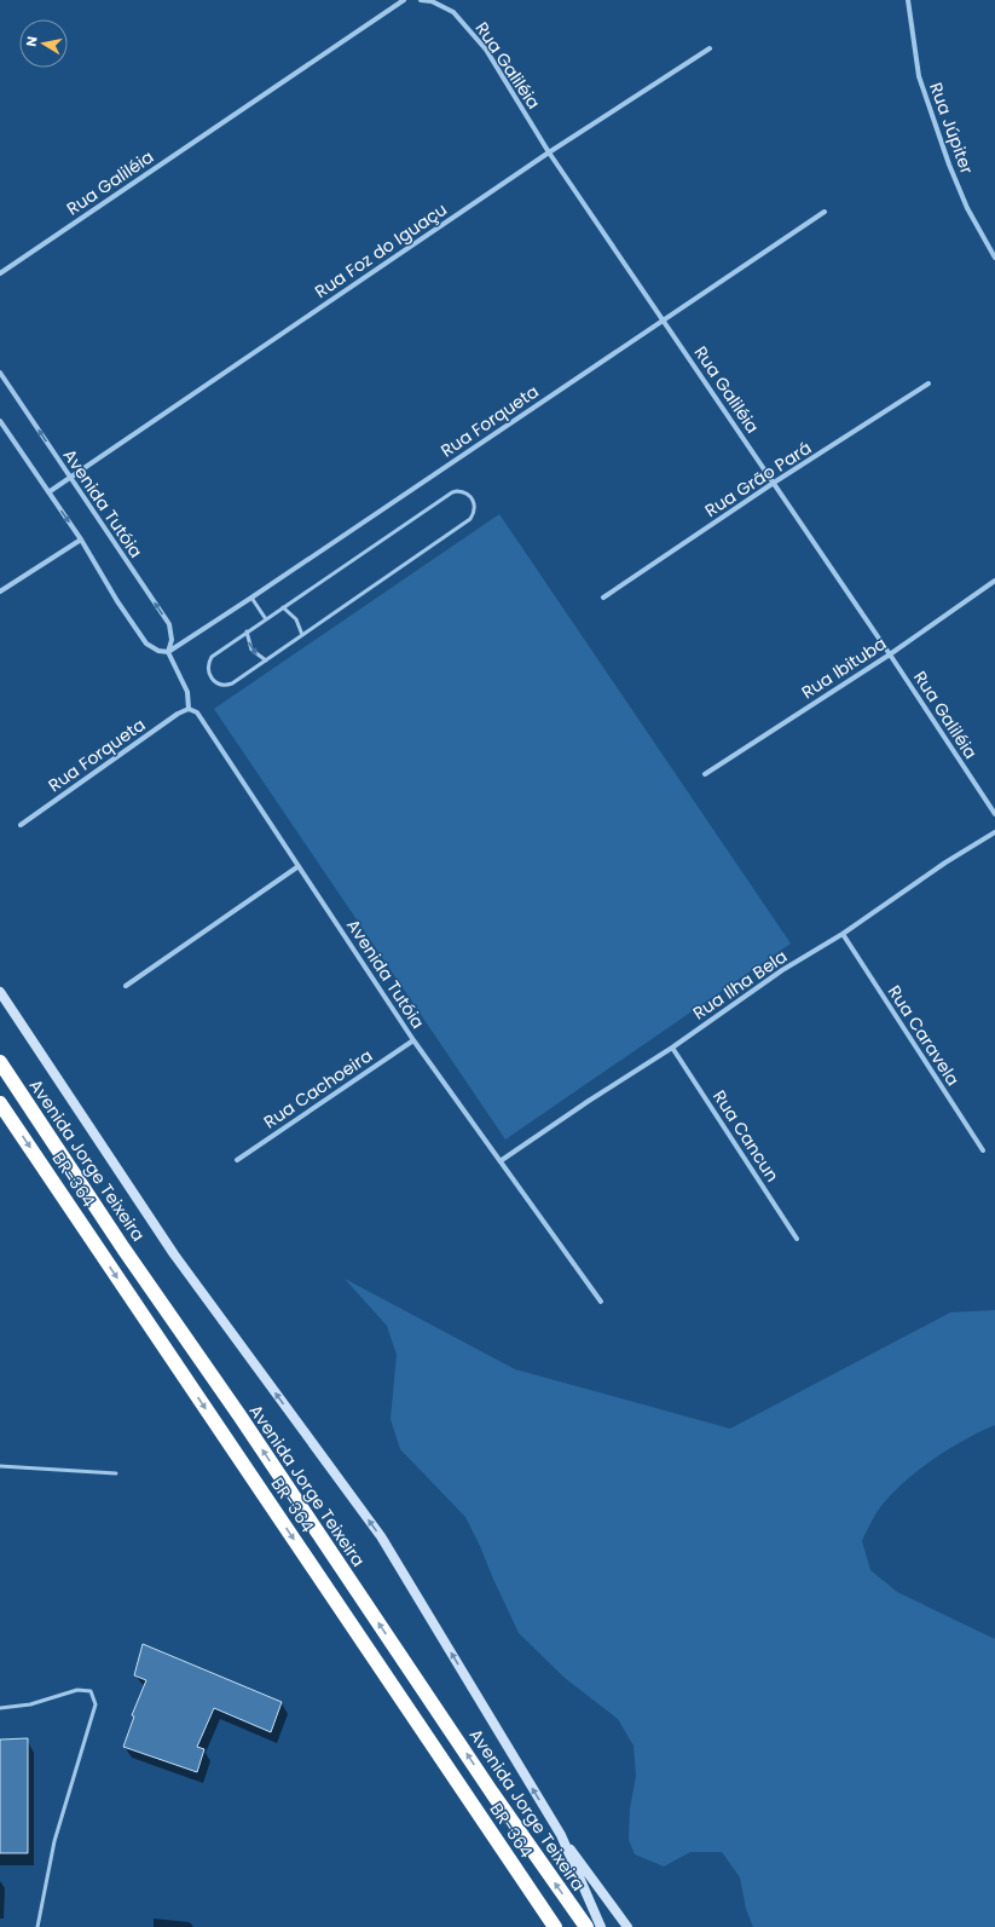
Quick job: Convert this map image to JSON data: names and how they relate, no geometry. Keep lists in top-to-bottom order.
{
  "streets": {
    "highway": ["Avenida Jorge Teixeira", "BR-364"],
    "street": [
      "Rua Galiléia",
      "Rua Júpiter",
      "Rua Foz do Iguaçu",
      "Rua Forqueta",
      "Rua Grão Pará",
      "Avenida Tutóia",
      "Rua Ibituba",
      "Rua Ilha Bela",
      "Rua Caravela",
      "Rua Cachoeira",
      "Rua Cancun"
    ]
  },
  "crossings": [
    ["Rua Galiléia", "Rua Foz do Iguaçu"],
    ["Rua Galiléia", "Rua Forqueta"],
    ["Rua Galiléia", "Rua Grão Pará"],
    ["Rua Galiléia", "Rua Ibituba"],
    ["Rua Foz do Iguaçu", "Avenida Tutóia"],
    ["Rua Forqueta", "Avenida Tutóia"],
    ["Avenida Tutóia", "Rua Ilha Bela"],
    ["Avenida Tutóia", "Rua Cachoeira"],
    ["Rua Ilha Bela", "Rua Caravela"],
    ["Rua Ilha Bela", "Rua Cancun"]
  ],
  "one_way": ["Avenida Jorge Teixeira", "BR-364"],
  "north": "left"
}
